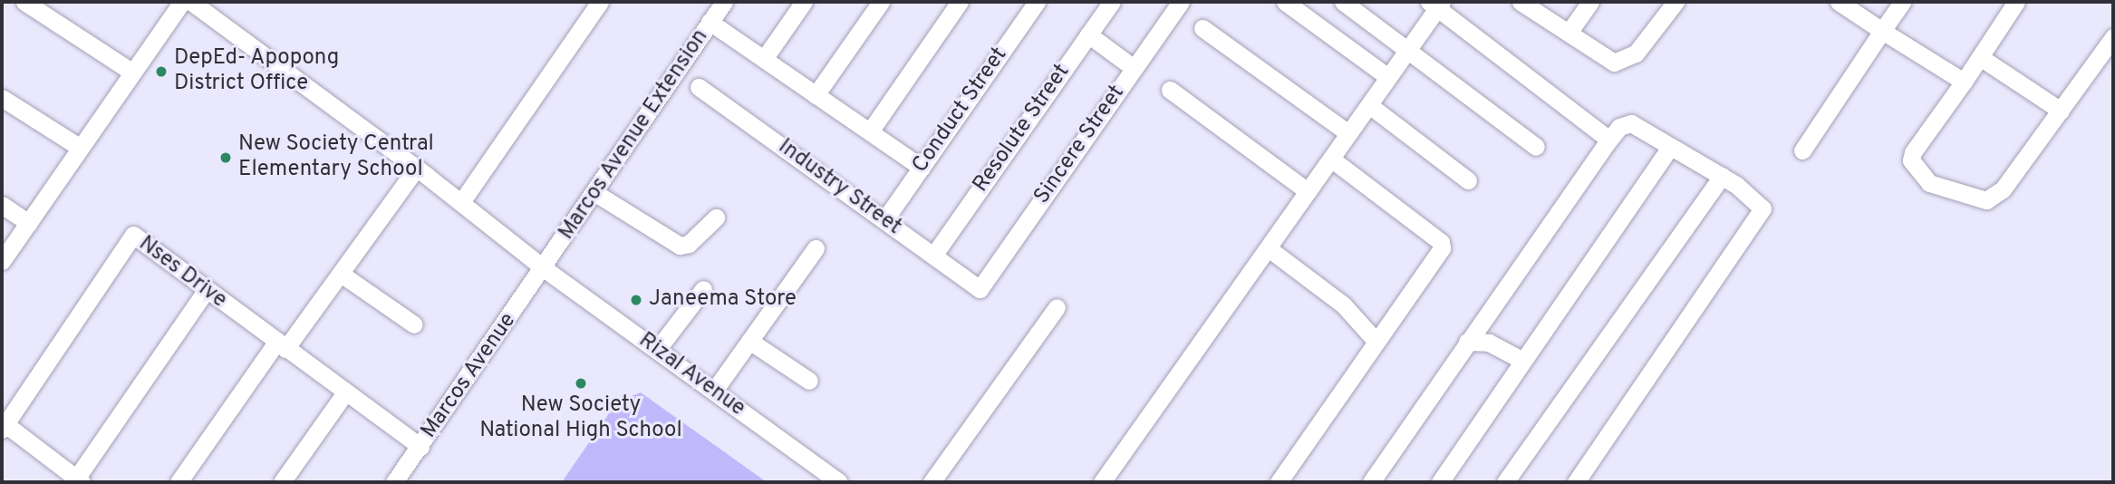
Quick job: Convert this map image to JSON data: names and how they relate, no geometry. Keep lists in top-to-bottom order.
{
  "streets": {
    "street": [
      "Conduct Street",
      "Resolute Street",
      "Marcos Avenue Extension",
      "Sincere Street",
      "Industry Street",
      "Nses Drive",
      "Rizal Avenue",
      "Marcos Avenue"
    ]
  },
  "crossings": [
    ["Conduct Street", "Industry Street"],
    ["Resolute Street", "Industry Street"],
    ["Marcos Avenue Extension", "Rizal Avenue"],
    ["Marcos Avenue Extension", "Marcos Avenue"],
    ["Sincere Street", "Industry Street"],
    ["Nses Drive", "Marcos Avenue"],
    ["Rizal Avenue", "Marcos Avenue"]
  ],
  "places": [
    "DepEd- Apopong District Office",
    "New Society Central Elementary School",
    "Janeema Store",
    "New Society National High School"
  ]
}
